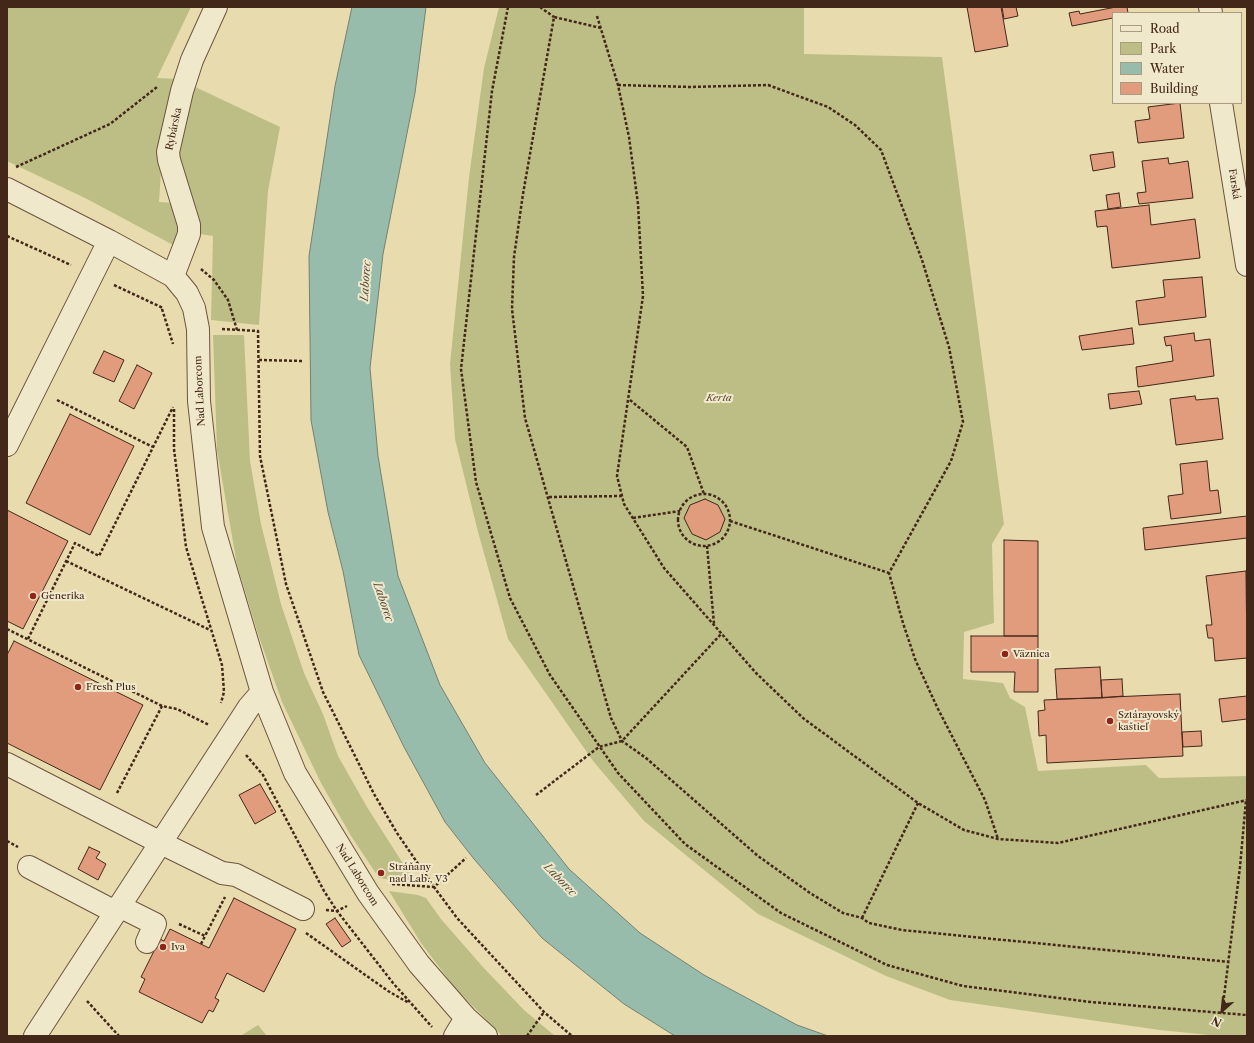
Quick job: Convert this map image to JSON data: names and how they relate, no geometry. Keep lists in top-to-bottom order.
{
  "streets": {
    "street": ["Rybárska", "Farská", "Nad Laborcom"]
  },
  "crossings": [
    ["Rybárska", "Nad Laborcom"]
  ],
  "water": ["Laborec"],
  "parks": ["Kerta"],
  "places": [
    "Generika",
    "Väznica",
    "Fresh Plus",
    "Sztárayovský kaštieľ",
    "Stráňany nad Lab., V3",
    "Iva"
  ],
  "legend": [
    "Road",
    "Park",
    "Water",
    "Building"
  ],
  "north": "bottom left"
}
